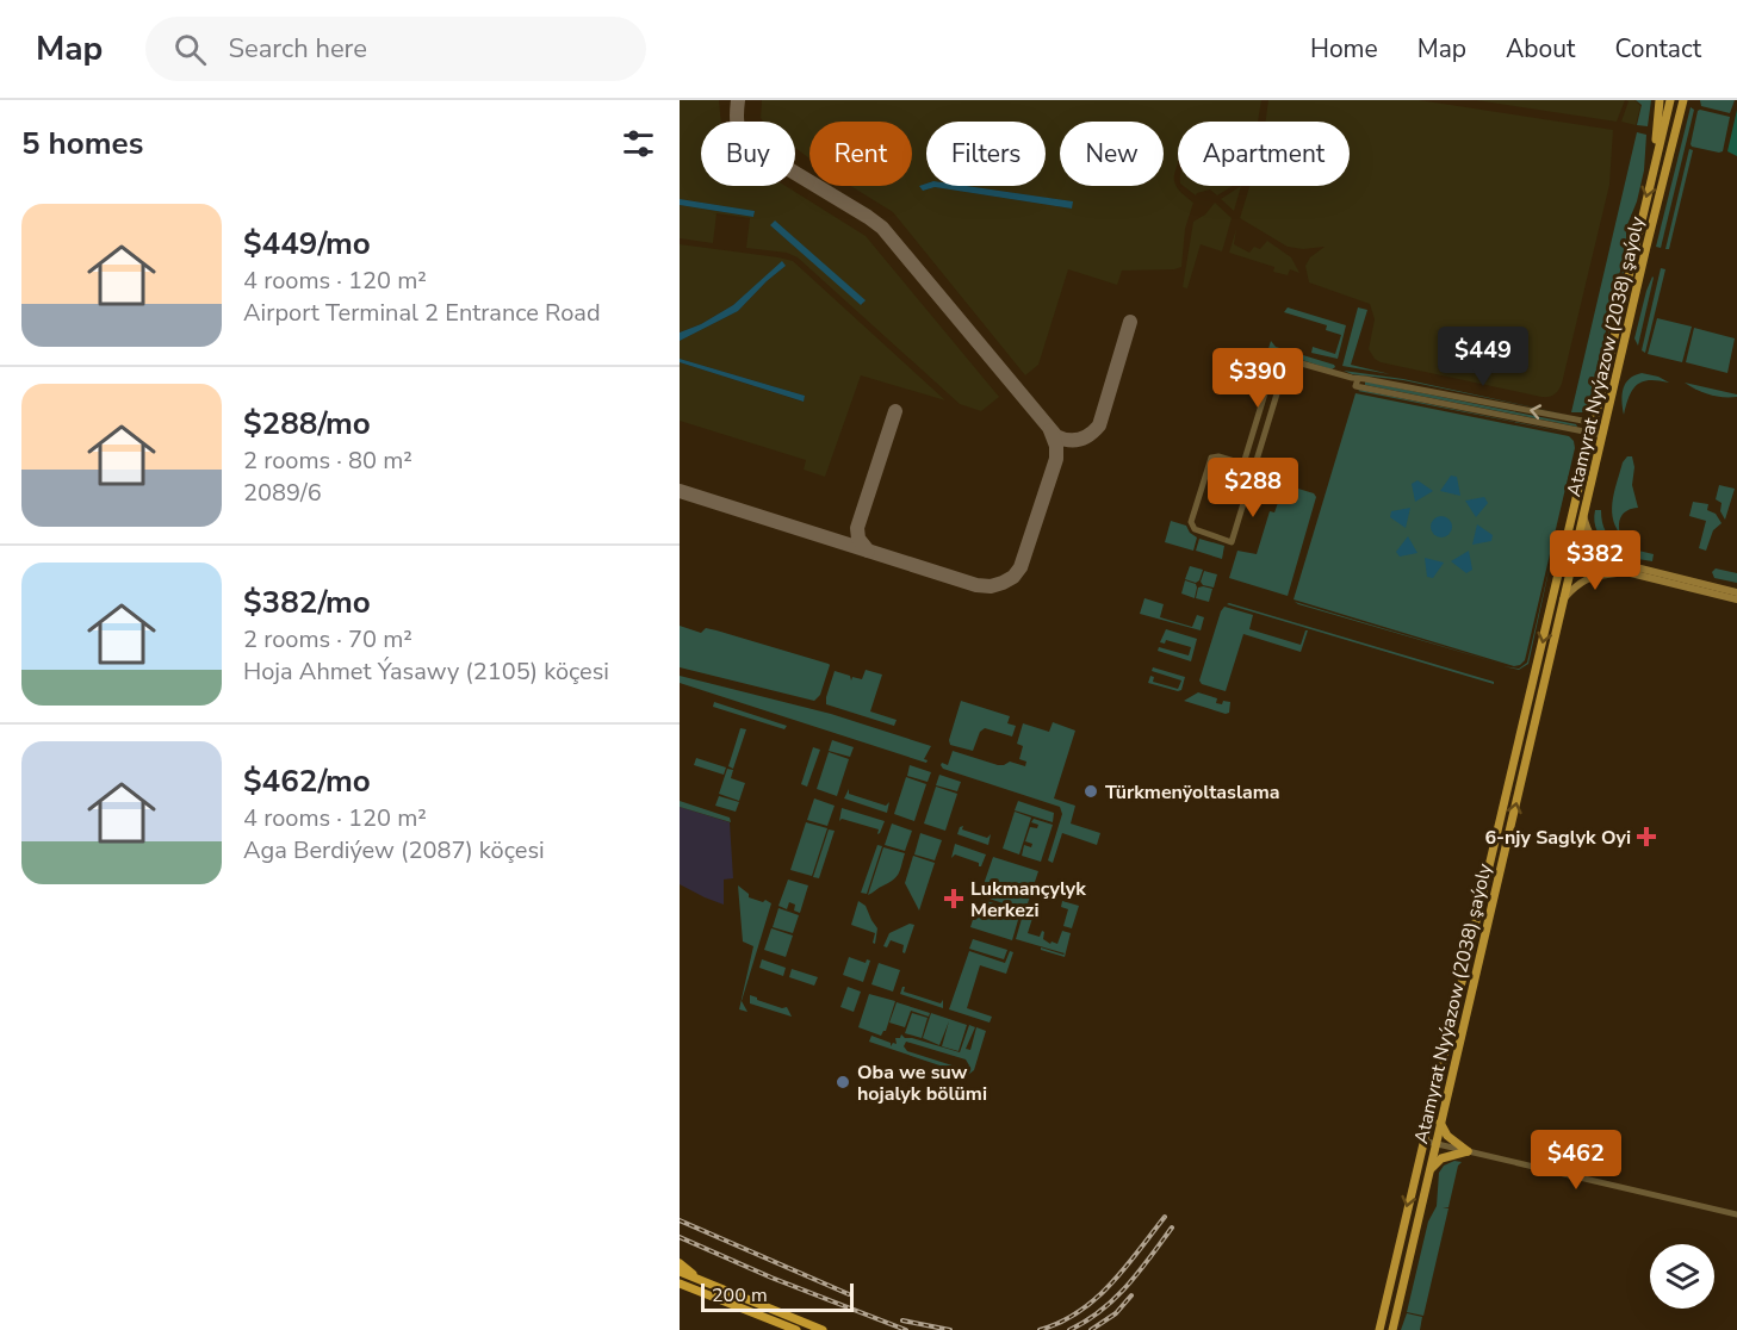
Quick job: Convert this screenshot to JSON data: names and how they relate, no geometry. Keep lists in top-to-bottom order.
{
  "streets": {
    "main road": ["Atamyrat Nyýazow (2038) şaýoly"]
  },
  "places": {
    "other": ["Türkmenÿoltaslama", "Oba we suw hojalyk bölümi"],
    "health": ["6-njy Saglyk Oyi", "Lukmançylyk Merkezi"]
  },
  "scale_bar": "200 m",
  "page": {
    "header": "Map",
    "search": "Search here",
    "nav": [
      "Home",
      "Map",
      "About",
      "Contact"
    ],
    "heading": "5 homes",
    "chip": [
      "Buy",
      "Rent",
      "Filters",
      "New",
      "Apartment"
    ],
    "list": [
      {
        "name": "$449/mo",
        "note": "4 rooms · 120 m² · Airport Terminal 2 Entrance Road"
      },
      {
        "name": "$288/mo",
        "note": "2 rooms · 80 m² · 2089/6"
      },
      {
        "name": "$382/mo",
        "note": "2 rooms · 70 m² · Hoja Ahmet Ýasawy (2105) köçesi"
      },
      {
        "name": "$462/mo",
        "note": "4 rooms · 120 m² · Aga Berdiýew (2087) köçesi"
      }
    ],
    "price": [
      "$449",
      "$390",
      "$288",
      "$382",
      "$462"
    ],
    "scale": "200 m"
  }
}
